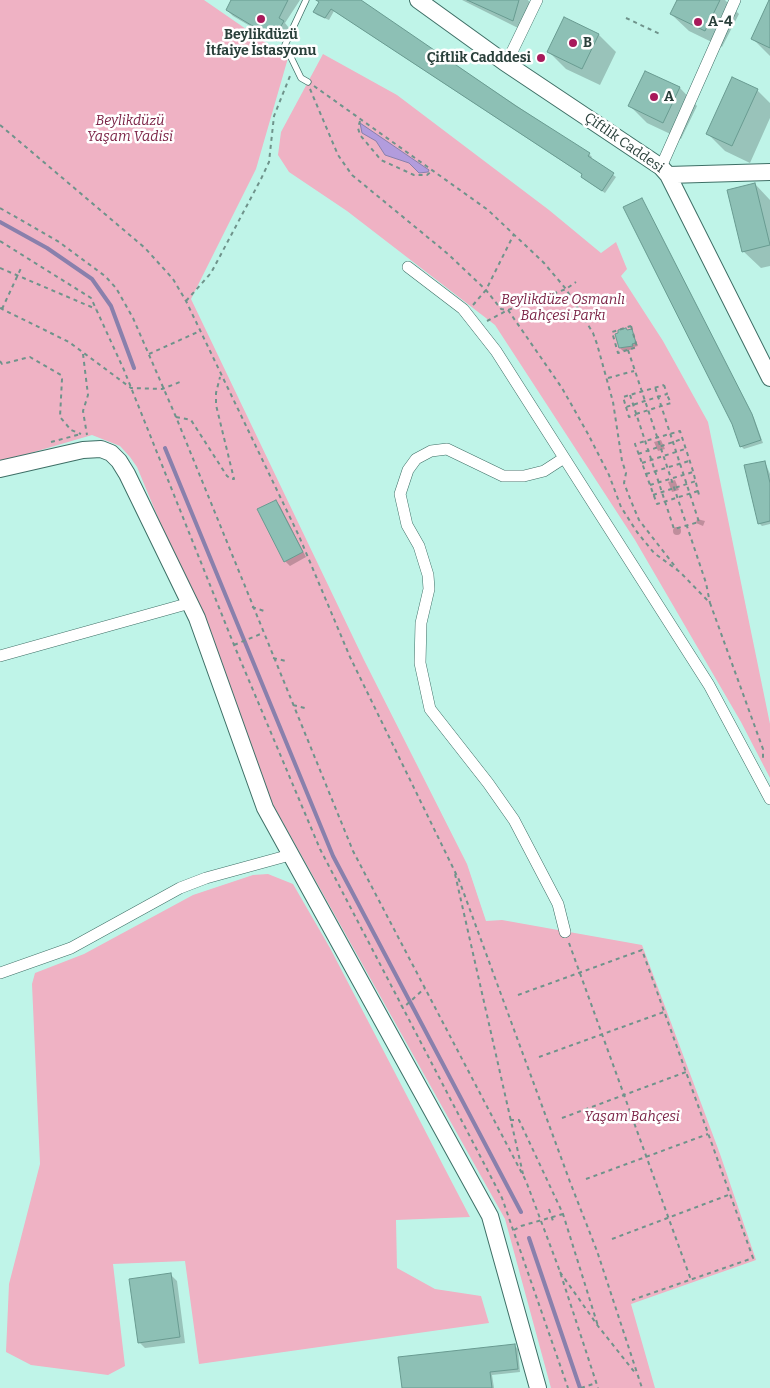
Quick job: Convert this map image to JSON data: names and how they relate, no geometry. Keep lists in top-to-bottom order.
{
  "streets": {
    "street": ["Çiftlik Caddesi"]
  },
  "parks": ["Beylikdüzü Yaşam Vadisi", "Beylikdüze Osmanlı Bahçesi Parkı", "Yaşam Bahçesi"],
  "places": [
    "Beylikdüzü İtfaiye İstasyonu",
    "A-4",
    "B",
    "Çiftlik Cadddesi",
    "A"
  ]
}
